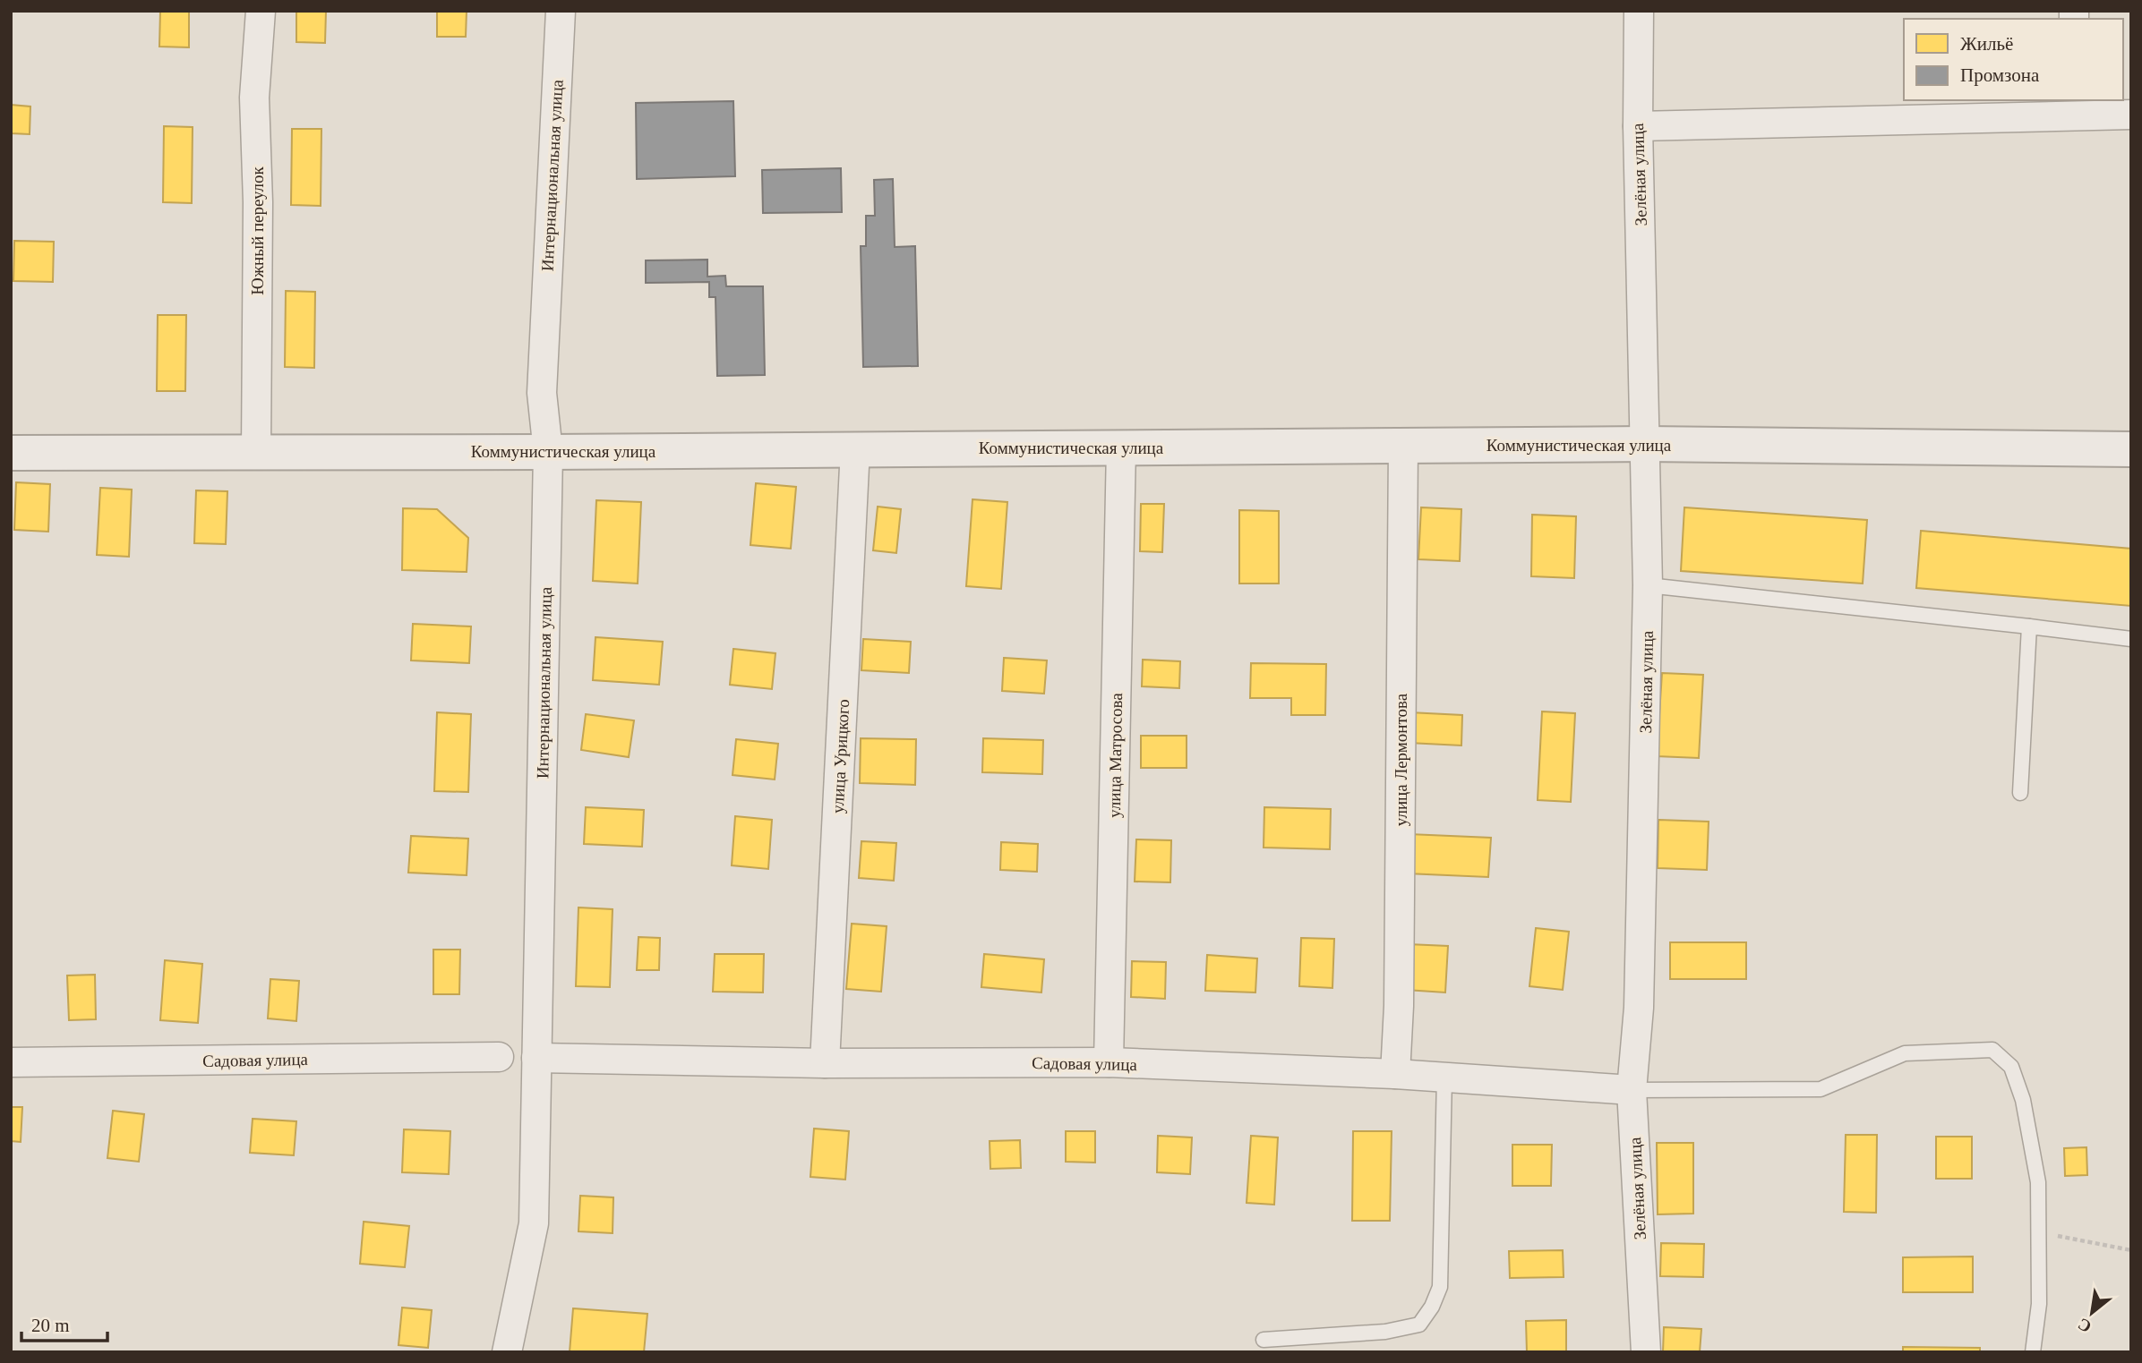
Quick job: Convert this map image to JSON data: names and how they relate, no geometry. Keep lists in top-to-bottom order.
{
  "streets": {
    "street": [
      "Зелёная улица",
      "Интернациональная улица",
      "Южный переулок",
      "Коммунистическая улица",
      "улица Матросова",
      "улица Урицкого",
      "улица Лермонтова",
      "Садовая улица"
    ]
  },
  "crossings": [
    ["Зелёная улица", "Коммунистическая улица"],
    ["Зелёная улица", "Садовая улица"],
    ["Интернациональная улица", "Коммунистическая улица"],
    ["Интернациональная улица", "Садовая улица"],
    ["Южный переулок", "Коммунистическая улица"],
    ["Коммунистическая улица", "улица Матросова"],
    ["Коммунистическая улица", "улица Урицкого"],
    ["Коммунистическая улица", "улица Лермонтова"],
    ["улица Матросова", "Садовая улица"],
    ["улица Урицкого", "Садовая улица"],
    ["улица Лермонтова", "Садовая улица"]
  ],
  "legend": ["Жильё", "Промзона"],
  "scale_bar": "20 m",
  "north": "bottom left"
}
